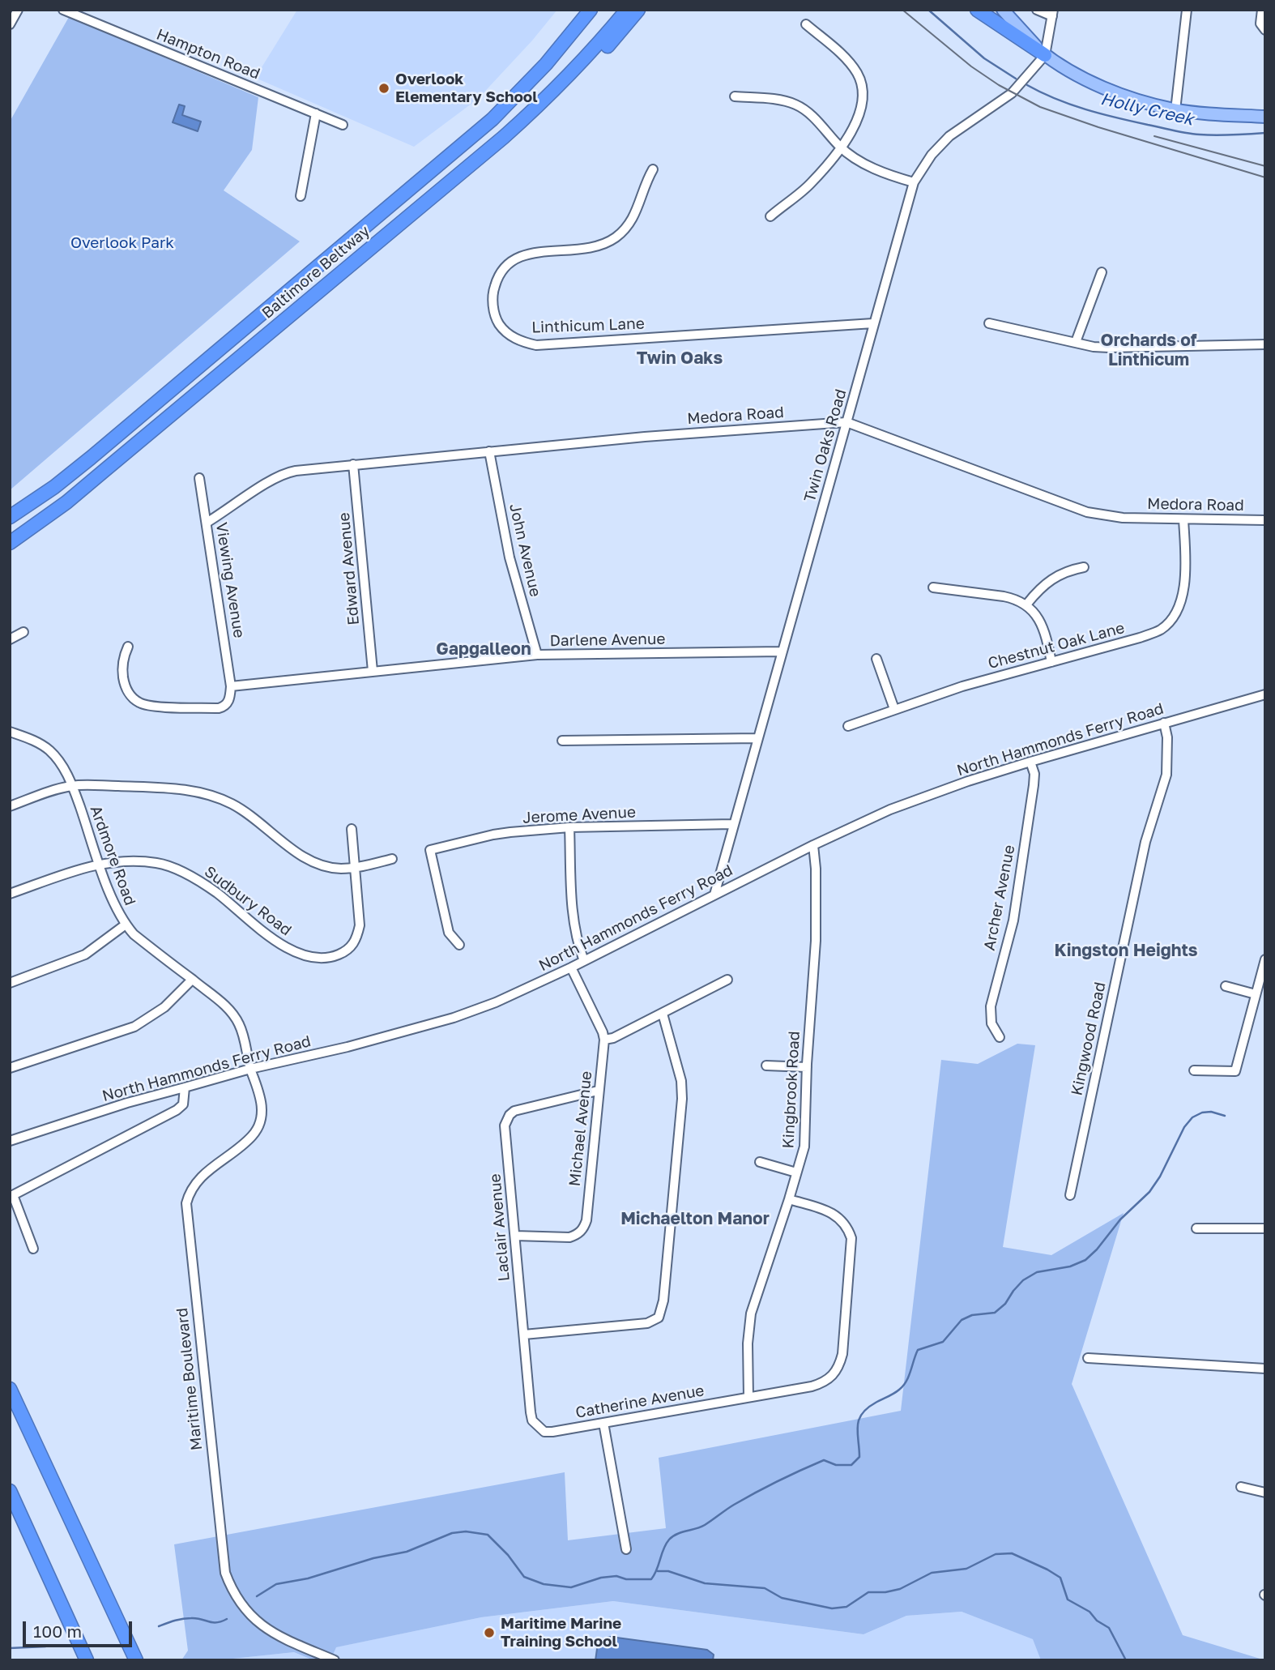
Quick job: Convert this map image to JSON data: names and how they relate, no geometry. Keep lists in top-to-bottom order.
{
  "streets": {
    "highway": ["Baltimore Beltway"],
    "street": [
      "Hampton Road",
      "Linthicum Lane",
      "Medora Road",
      "Twin Oaks Road",
      "John Avenue",
      "Edward Avenue",
      "Viewing Avenue",
      "Darlene Avenue",
      "Chestnut Oak Lane",
      "North Hammonds Ferry Road",
      "Jerome Avenue",
      "Ardmore Road",
      "Archer Avenue",
      "Sudbury Road",
      "Kingwood Road",
      "Kingbrook Road",
      "Michael Avenue",
      "Laclair Avenue",
      "Maritime Boulevard",
      "Catherine Avenue"
    ]
  },
  "crossings": [
    ["Linthicum Lane", "Twin Oaks Road"],
    ["Medora Road", "Twin Oaks Road"],
    ["Medora Road", "John Avenue"],
    ["Medora Road", "Edward Avenue"],
    ["Medora Road", "Viewing Avenue"],
    ["Medora Road", "Chestnut Oak Lane"],
    ["Twin Oaks Road", "Darlene Avenue"],
    ["Twin Oaks Road", "North Hammonds Ferry Road"],
    ["Twin Oaks Road", "Jerome Avenue"],
    ["John Avenue", "Darlene Avenue"],
    ["Edward Avenue", "Darlene Avenue"],
    ["Viewing Avenue", "Darlene Avenue"],
    ["North Hammonds Ferry Road", "Ardmore Road"],
    ["North Hammonds Ferry Road", "Archer Avenue"],
    ["North Hammonds Ferry Road", "Kingwood Road"],
    ["North Hammonds Ferry Road", "Kingbrook Road"],
    ["North Hammonds Ferry Road", "Michael Avenue"],
    ["North Hammonds Ferry Road", "Maritime Boulevard"],
    ["Ardmore Road", "Sudbury Road"],
    ["Ardmore Road", "Maritime Boulevard"],
    ["Kingbrook Road", "Catherine Avenue"],
    ["Michael Avenue", "Laclair Avenue"],
    ["Laclair Avenue", "Catherine Avenue"]
  ],
  "districts": [
    "Orchards of Linthicum",
    "Twin Oaks",
    "Gapgalleon",
    "Kingston Heights",
    "Michaelton Manor"
  ],
  "water": ["Holly Creek"],
  "parks": ["Overlook Park"],
  "places": ["Overlook Elementary School", "Maritime Marine Training School"],
  "scale_bar": "100 m"
}
